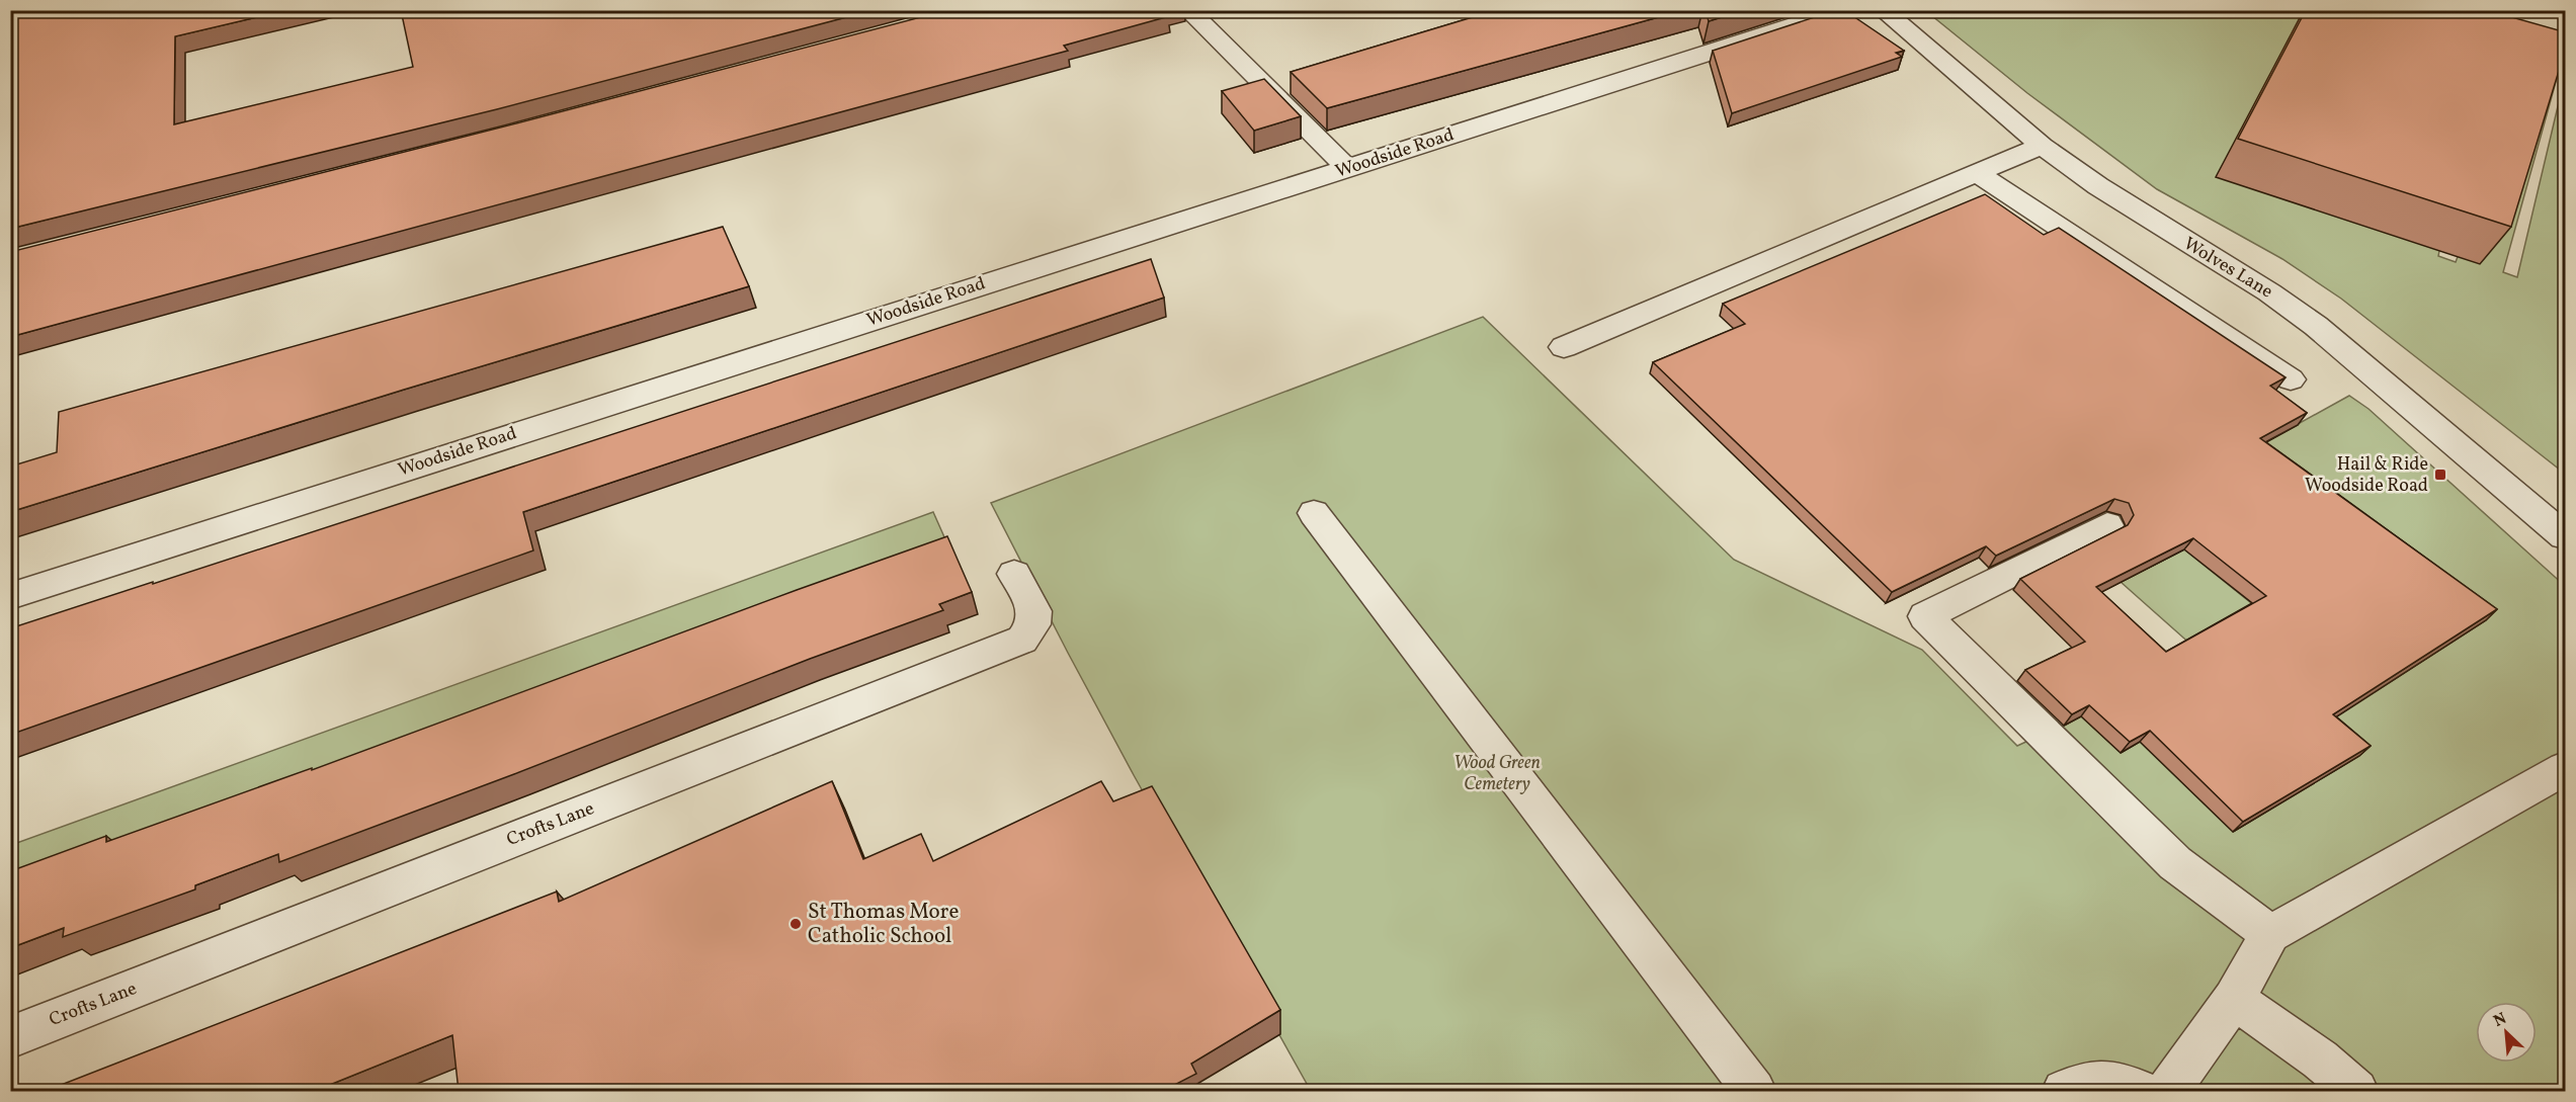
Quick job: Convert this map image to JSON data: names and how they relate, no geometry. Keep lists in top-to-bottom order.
{
  "streets": {
    "street": ["Woodside Road", "Wolves Lane", "Crofts Lane"]
  },
  "parks": ["Wood Green Cemetery"],
  "places": {
    "transit": ["Hail & Ride Woodside Road"],
    "other": ["St Thomas More Catholic School"]
  },
  "north": "top left"
}
